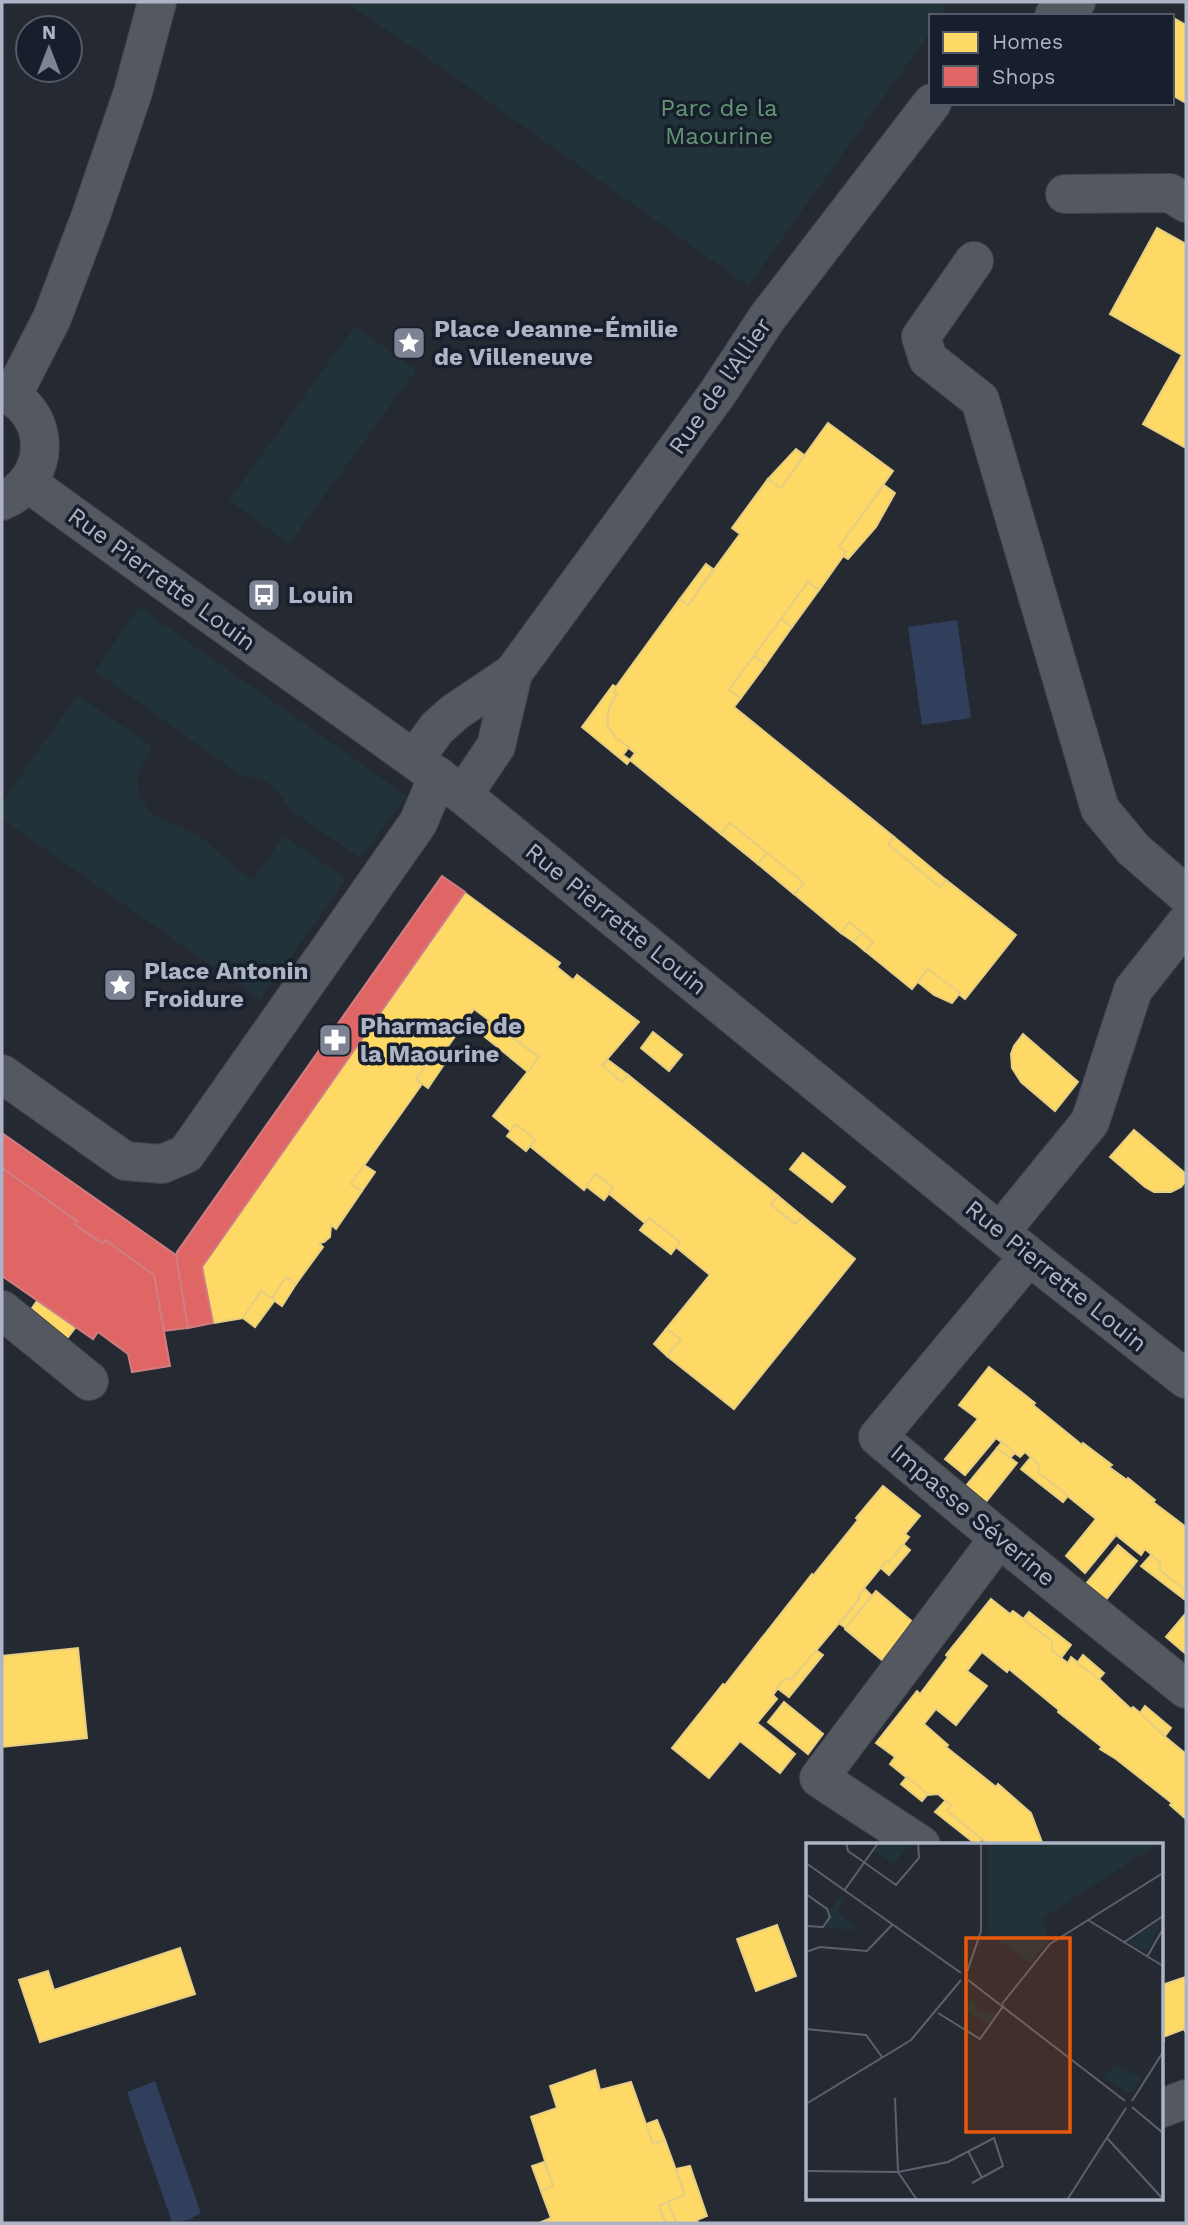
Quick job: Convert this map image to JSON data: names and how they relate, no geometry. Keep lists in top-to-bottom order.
{
  "streets": {
    "street": ["Rue de l'Allier", "Rue Pierrette Louin", "Impasse Séverine"]
  },
  "crossings": [
    ["Rue de l'Allier", "Rue Pierrette Louin"],
    ["Rue Pierrette Louin", "Impasse Séverine"]
  ],
  "parks": ["Parc de la Maourine"],
  "places": {
    "place": ["Place Jeanne-Émilie de Villeneuve", "Place Antonin Froidure"],
    "bus stop": ["Louin"],
    "pharmacy": ["Pharmacie de la Maourine"]
  },
  "legend": ["Homes", "Shops"],
  "north": "top"
}
